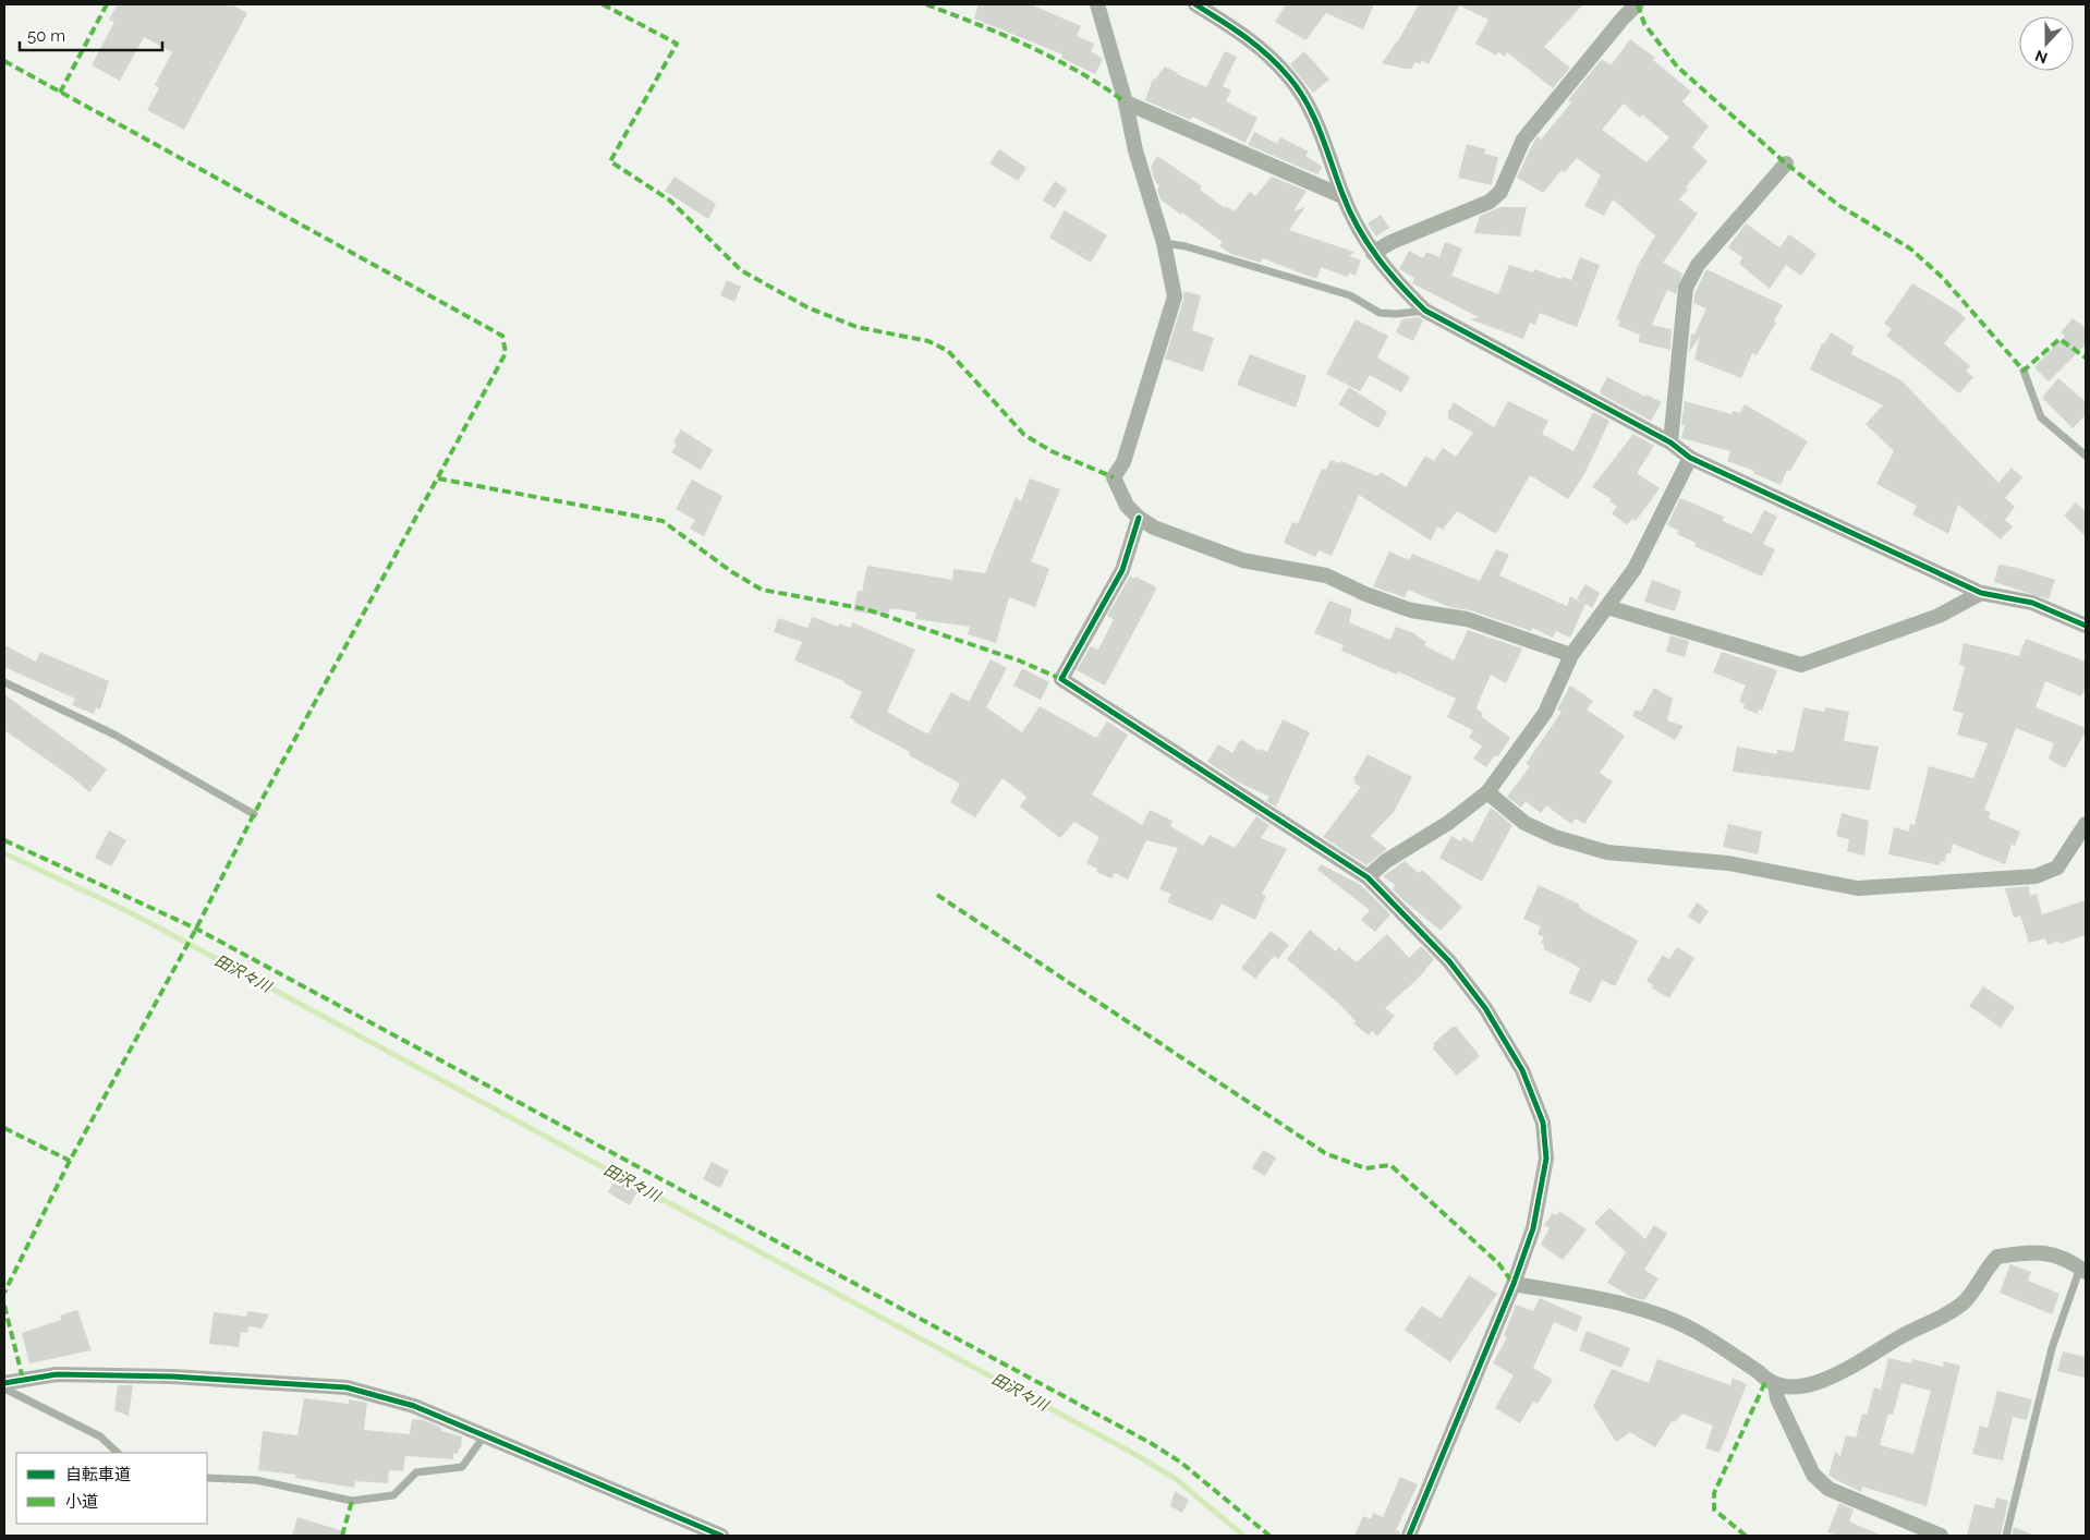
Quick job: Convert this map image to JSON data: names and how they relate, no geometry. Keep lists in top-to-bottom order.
{
  "water": ["田沢々川"],
  "legend": ["自転車道", "小道"],
  "scale_bar": "50 m",
  "north": "bottom"
}
